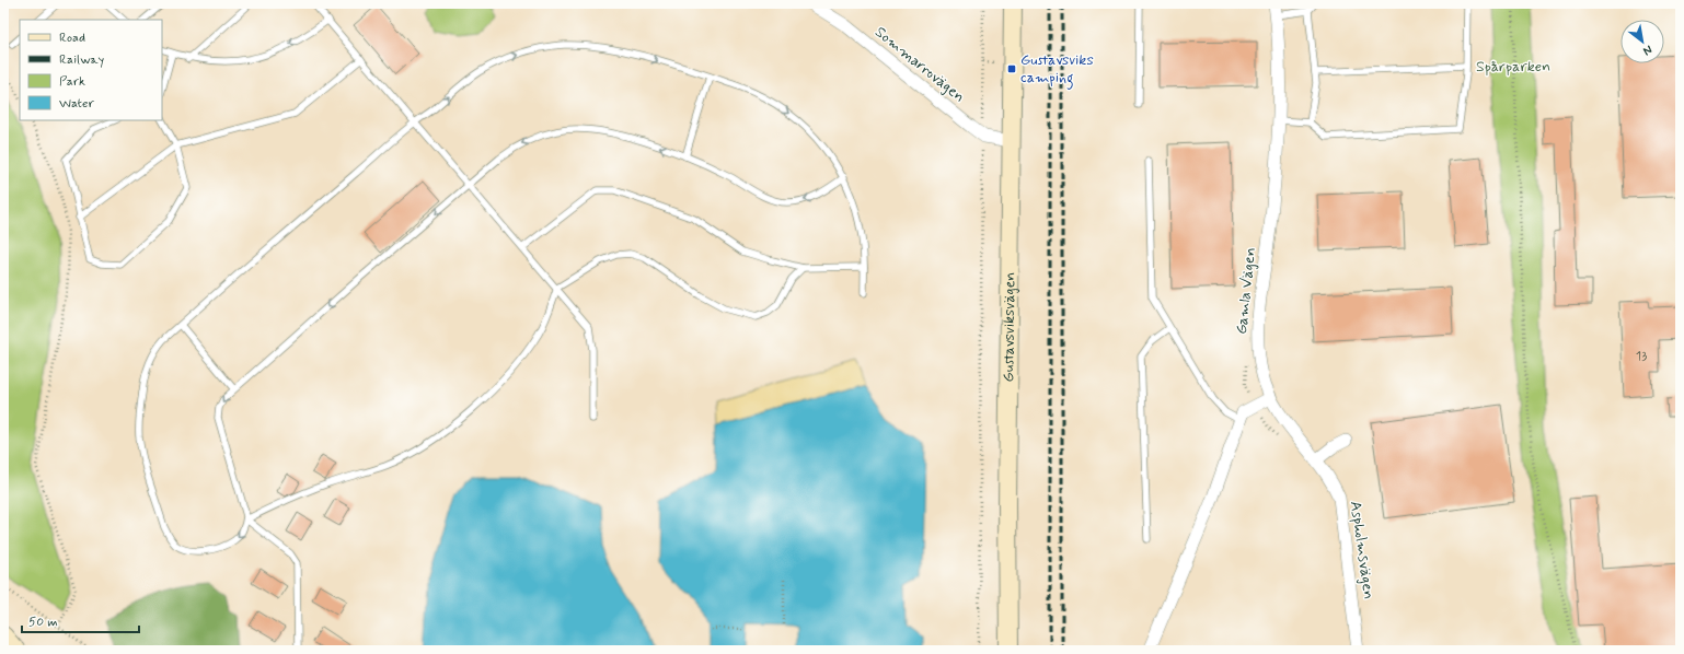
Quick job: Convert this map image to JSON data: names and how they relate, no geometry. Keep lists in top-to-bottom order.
{
  "streets": {
    "street": [
      "Sommarrovägen",
      "Gamla Vägen",
      "Gustavsviksvägen",
      "Aspholmsvägen"
    ]
  },
  "crossings": [
    ["Sommarrovägen", "Gustavsviksvägen"],
    ["Gamla Vägen", "Aspholmsvägen"]
  ],
  "parks": ["Spårparken"],
  "places": {
    "transit": ["Gustavsviks camping"]
  },
  "house_numbers": ["13"],
  "legend": [
    "Road",
    "Railway",
    "Park",
    "Water"
  ],
  "scale_bar": "50 m",
  "north": "bottom right"
}
